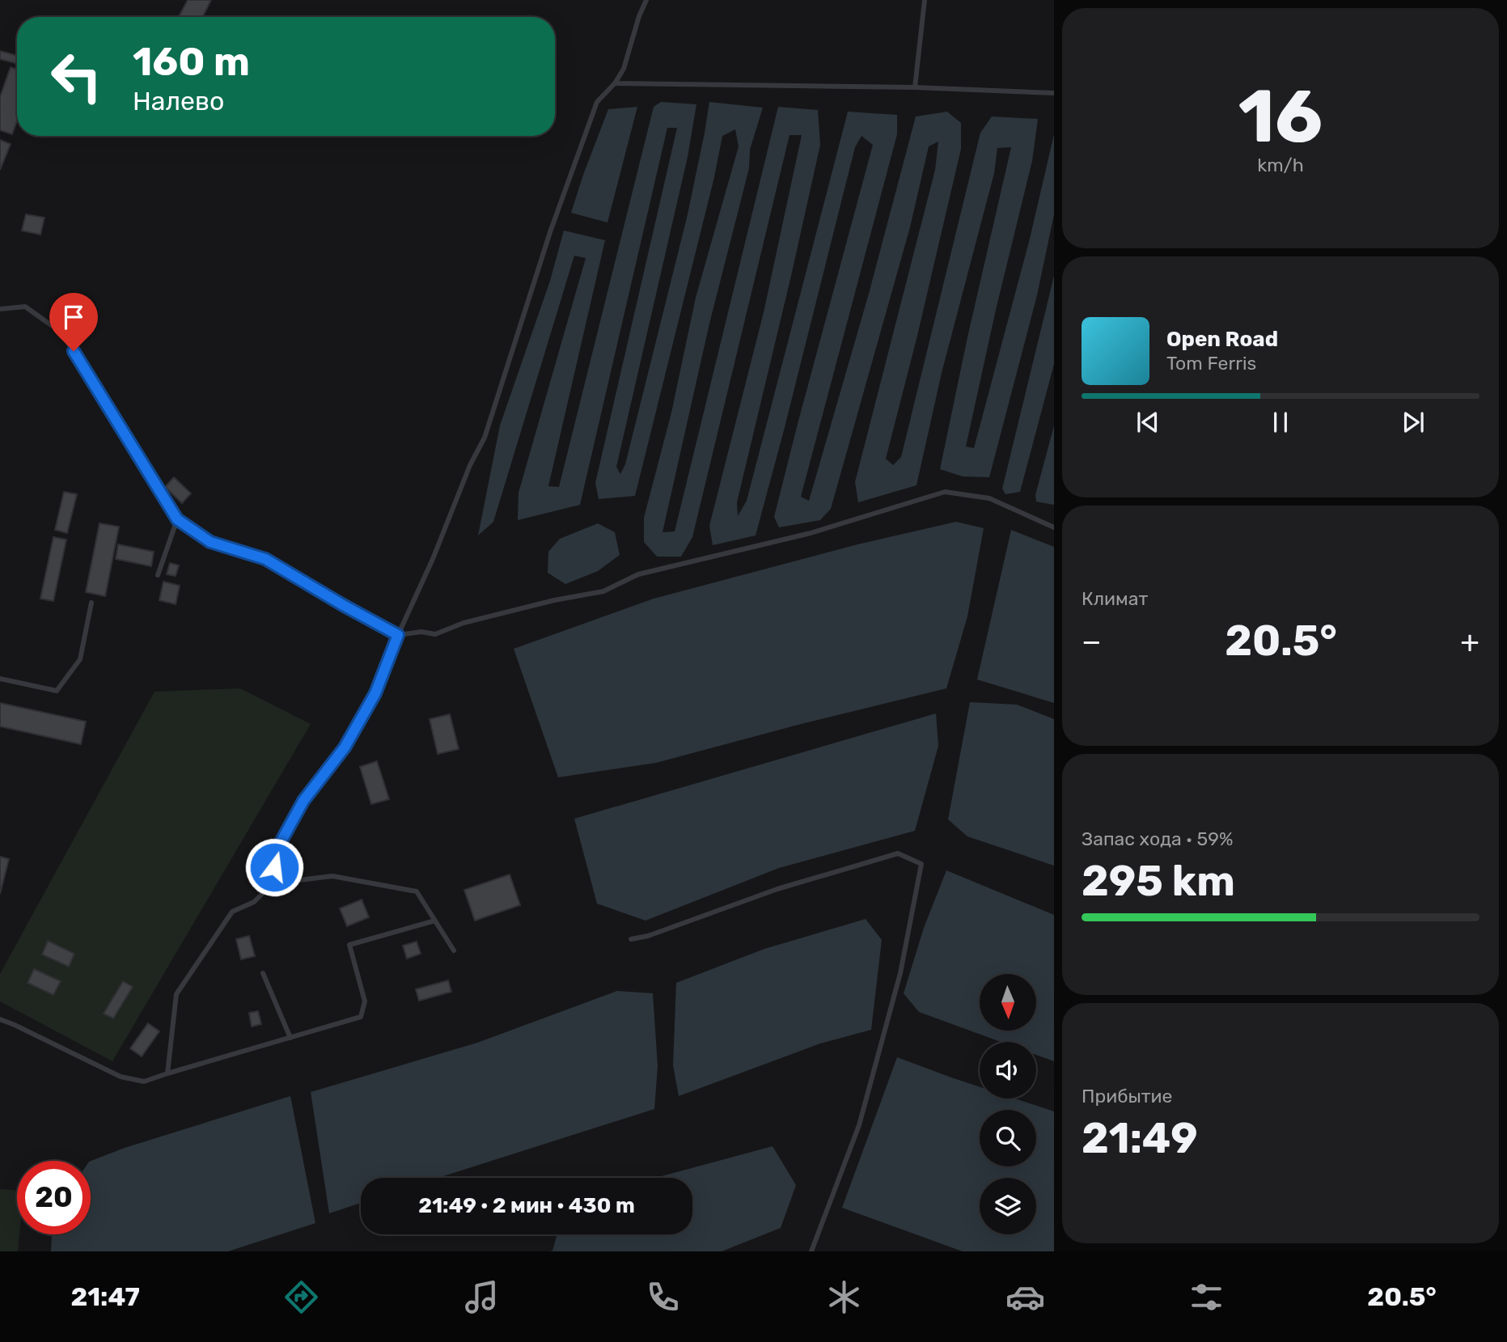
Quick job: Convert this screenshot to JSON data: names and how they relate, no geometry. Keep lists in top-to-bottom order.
{
  "north": "bottom",
  "page": {
    "tile": [
      ["16", "km/h"],
      "Климат",
      ["Запас хода · 59%", "295 km"],
      ["Прибытие", "21:49"]
    ],
    "turn": ["160 m", "Налево"],
    "song": ["Open Road", "Tom Ferris"],
    "heat": ["−", "20.5°", "+"],
    "limit": "20",
    "trip": "21:49 · 2 мин · 430 m",
    "tabs": ["21:47", "20.5°"]
  }
}
